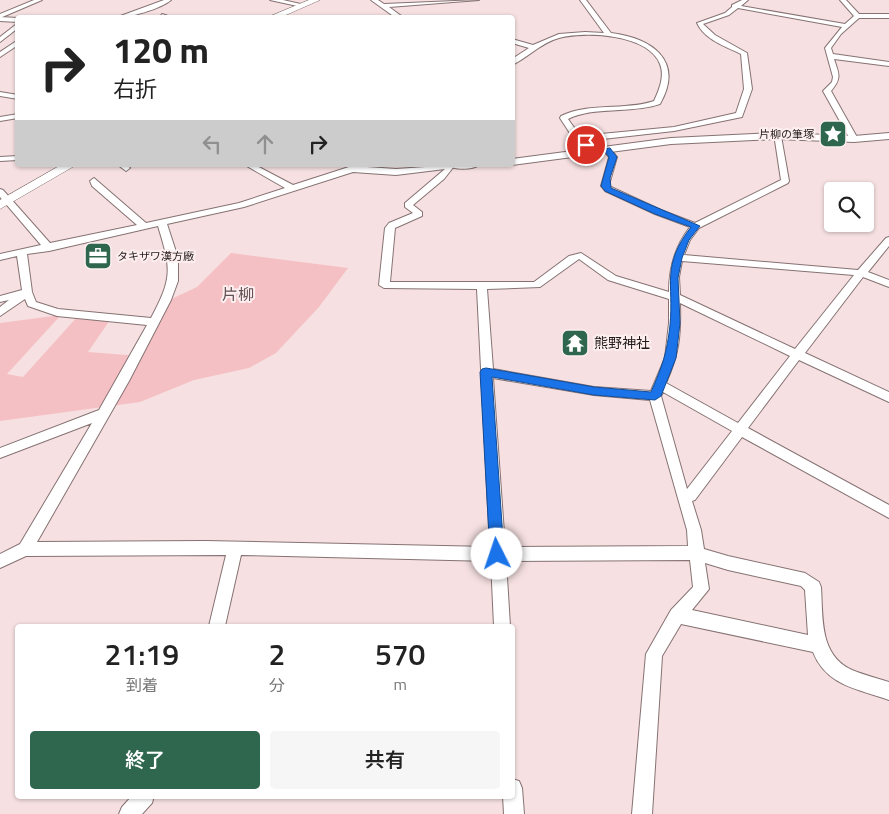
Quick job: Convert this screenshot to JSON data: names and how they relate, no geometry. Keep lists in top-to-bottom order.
{
  "districts": ["片柳"],
  "places": {
    "place": ["片柳の筆塚"],
    "office": ["タキザワ漢方廠"],
    "temple": ["熊野神社"]
  },
  "page": {
    "turn": ["120 m", "右折"],
    "eta": [
      "21:19",
      "到着",
      "2",
      "分",
      "570",
      "m"
    ],
    "buttons": ["終了", "共有"]
  }
}
